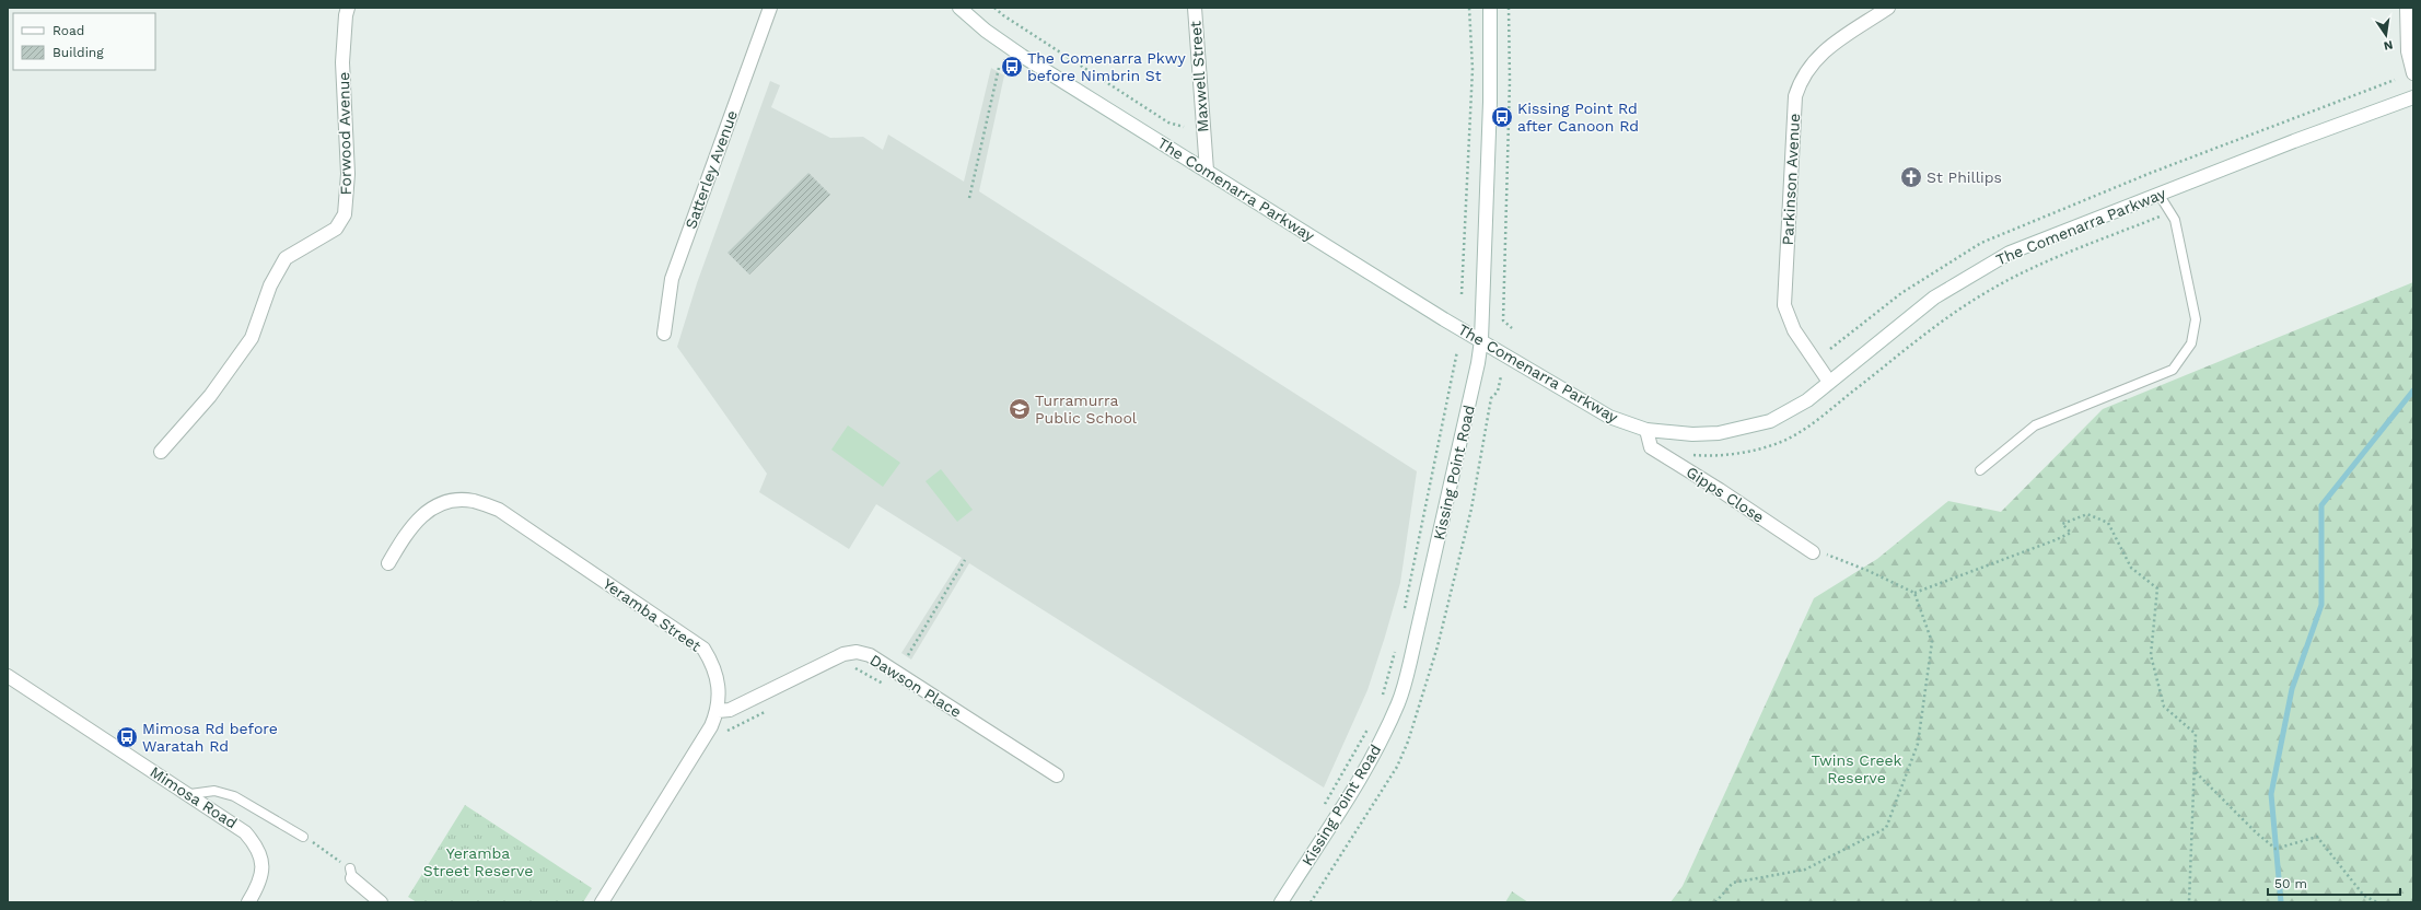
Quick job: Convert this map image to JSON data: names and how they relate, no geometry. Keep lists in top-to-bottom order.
{
  "streets": {
    "street": [
      "Maxwell Street",
      "Forwood Avenue",
      "Satterley Avenue",
      "Parkinson Avenue",
      "The Comenarra Parkway",
      "Kissing Point Road",
      "Gipps Close",
      "Yeramba Street",
      "Dawson Place",
      "Mimosa Road"
    ]
  },
  "crossings": [
    ["Maxwell Street", "The Comenarra Parkway"],
    ["Parkinson Avenue", "The Comenarra Parkway"],
    ["The Comenarra Parkway", "Kissing Point Road"],
    ["The Comenarra Parkway", "Gipps Close"],
    ["Yeramba Street", "Dawson Place"]
  ],
  "parks": ["Twins Creek Reserve", "Yeramba Street Reserve"],
  "places": {
    "bus stop": ["The Comenarra Pkwy before Nimbrin St", "Kissing Point Rd after Canoon Rd", "Mimosa Rd before Waratah Rd"],
    "church": ["St Phillips"],
    "school or university": ["Turramurra Public School"]
  },
  "legend": ["Road", "Building"],
  "scale_bar": "50 m",
  "north": "bottom"
}
